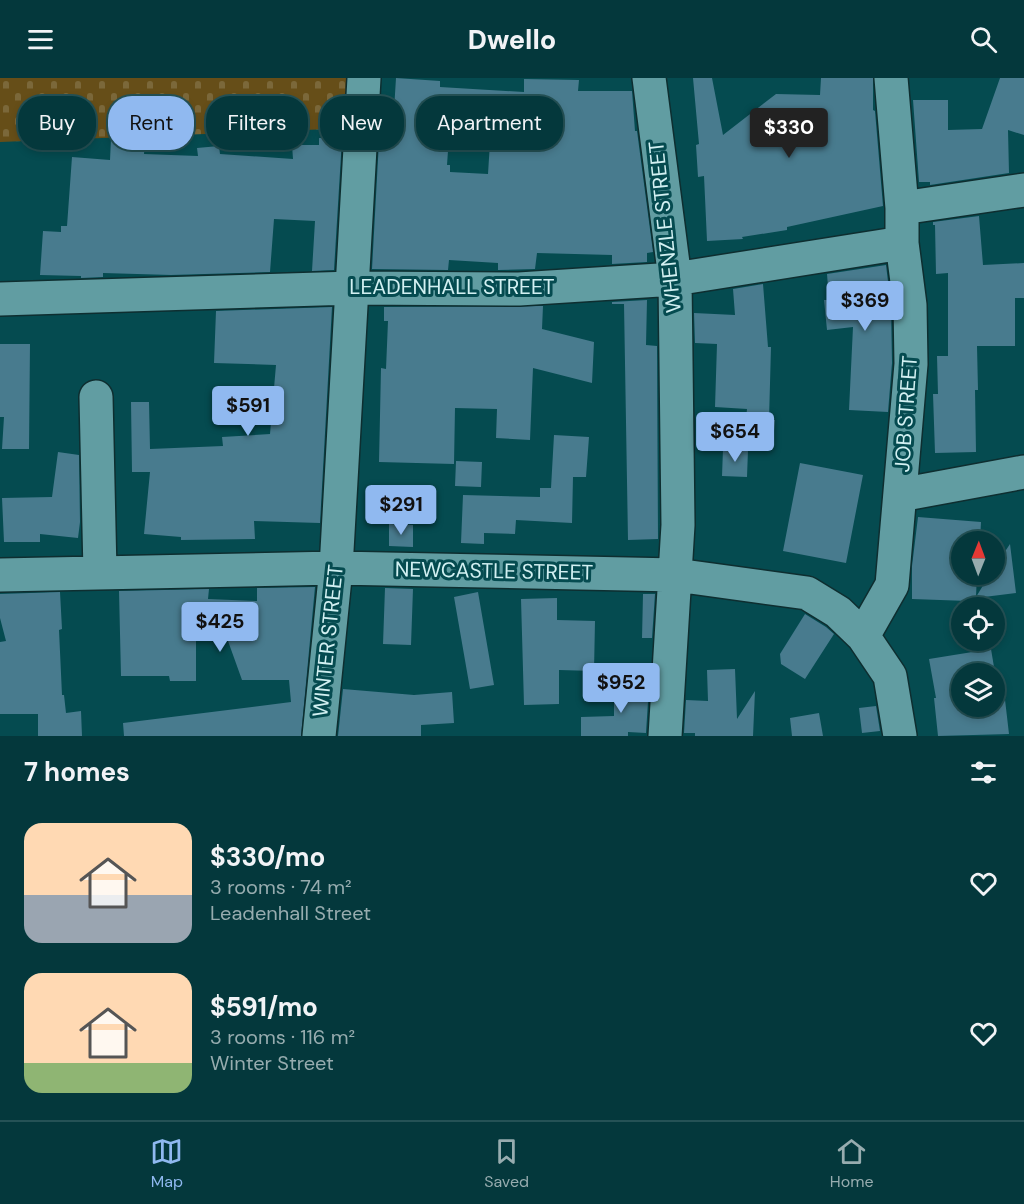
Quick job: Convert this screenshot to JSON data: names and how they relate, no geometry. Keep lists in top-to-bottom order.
{
  "streets": {
    "street": [
      "WHENZLE STREET",
      "LEADENHALL STREET",
      "JOB STREET",
      "NEWCASTLE STREET",
      "WINTER STREET"
    ]
  },
  "crossings": [
    ["WHENZLE STREET", "LEADENHALL STREET"],
    ["WHENZLE STREET", "NEWCASTLE STREET"],
    ["LEADENHALL STREET", "JOB STREET"],
    ["LEADENHALL STREET", "WINTER STREET"],
    ["JOB STREET", "NEWCASTLE STREET"],
    ["NEWCASTLE STREET", "WINTER STREET"]
  ],
  "north": "top",
  "page": {
    "header": "Dwello",
    "chip": [
      "Buy",
      "Rent",
      "Filters",
      "New",
      "Apartment"
    ],
    "price": [
      "$330",
      "$369",
      "$591",
      "$654",
      "$291",
      "$425",
      "$952"
    ],
    "heading": "7 homes",
    "list": [
      {
        "name": "$330/mo",
        "note": "3 rooms · 74 m² · Leadenhall Street"
      },
      {
        "name": "$591/mo",
        "note": "3 rooms · 116 m² · Winter Street"
      }
    ],
    "tabs": ["Map", "Saved", "Home"]
  }
}
